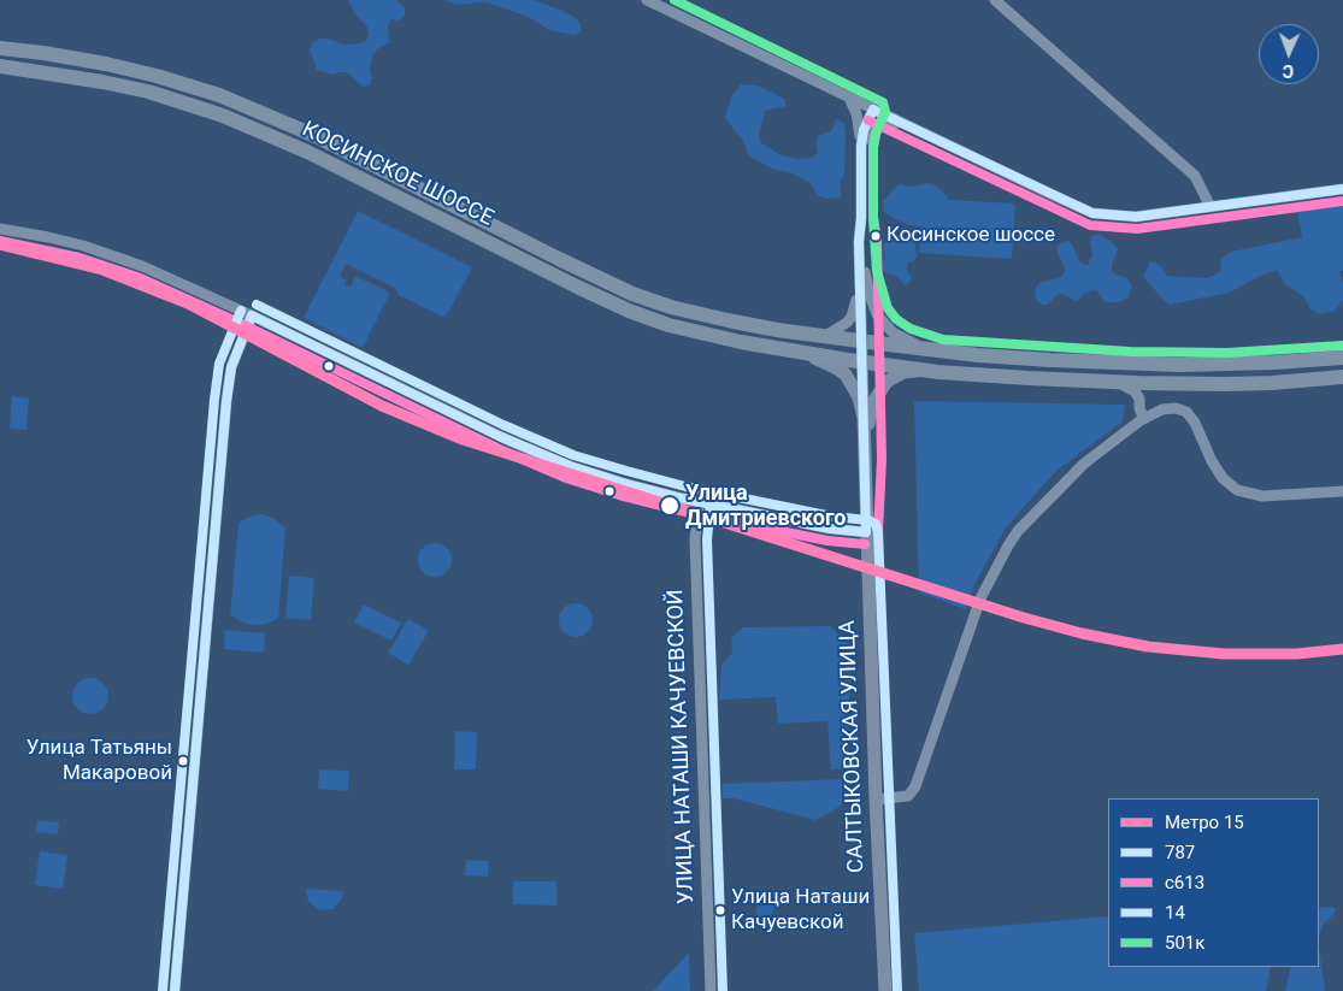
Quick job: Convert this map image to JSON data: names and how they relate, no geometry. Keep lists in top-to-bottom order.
{
  "streets": {
    "highway": ["КОСИНСКОЕ ШОССЕ"],
    "main road": ["САЛТЫКОВСКАЯ УЛИЦА"],
    "street": ["УЛИЦА НАТАШИ КАЧУЕВСКОЙ"]
  },
  "crossings": [
    ["КОСИНСКОЕ ШОССЕ", "САЛТЫКОВСКАЯ УЛИЦА"]
  ],
  "places": [
    "Косинское шоссе",
    "Улица Дмитриевского",
    "Улица Татьяны Макаровой",
    "Улица Наташи Качуевской"
  ],
  "lines": [
    "transit line 501к",
    "transit line 787",
    "transit line с613",
    "metro line 15",
    "transit line 14"
  ],
  "legend": [
    "Метро 15",
    "787",
    "с613",
    "14",
    "501к"
  ],
  "north": "bottom"
}
